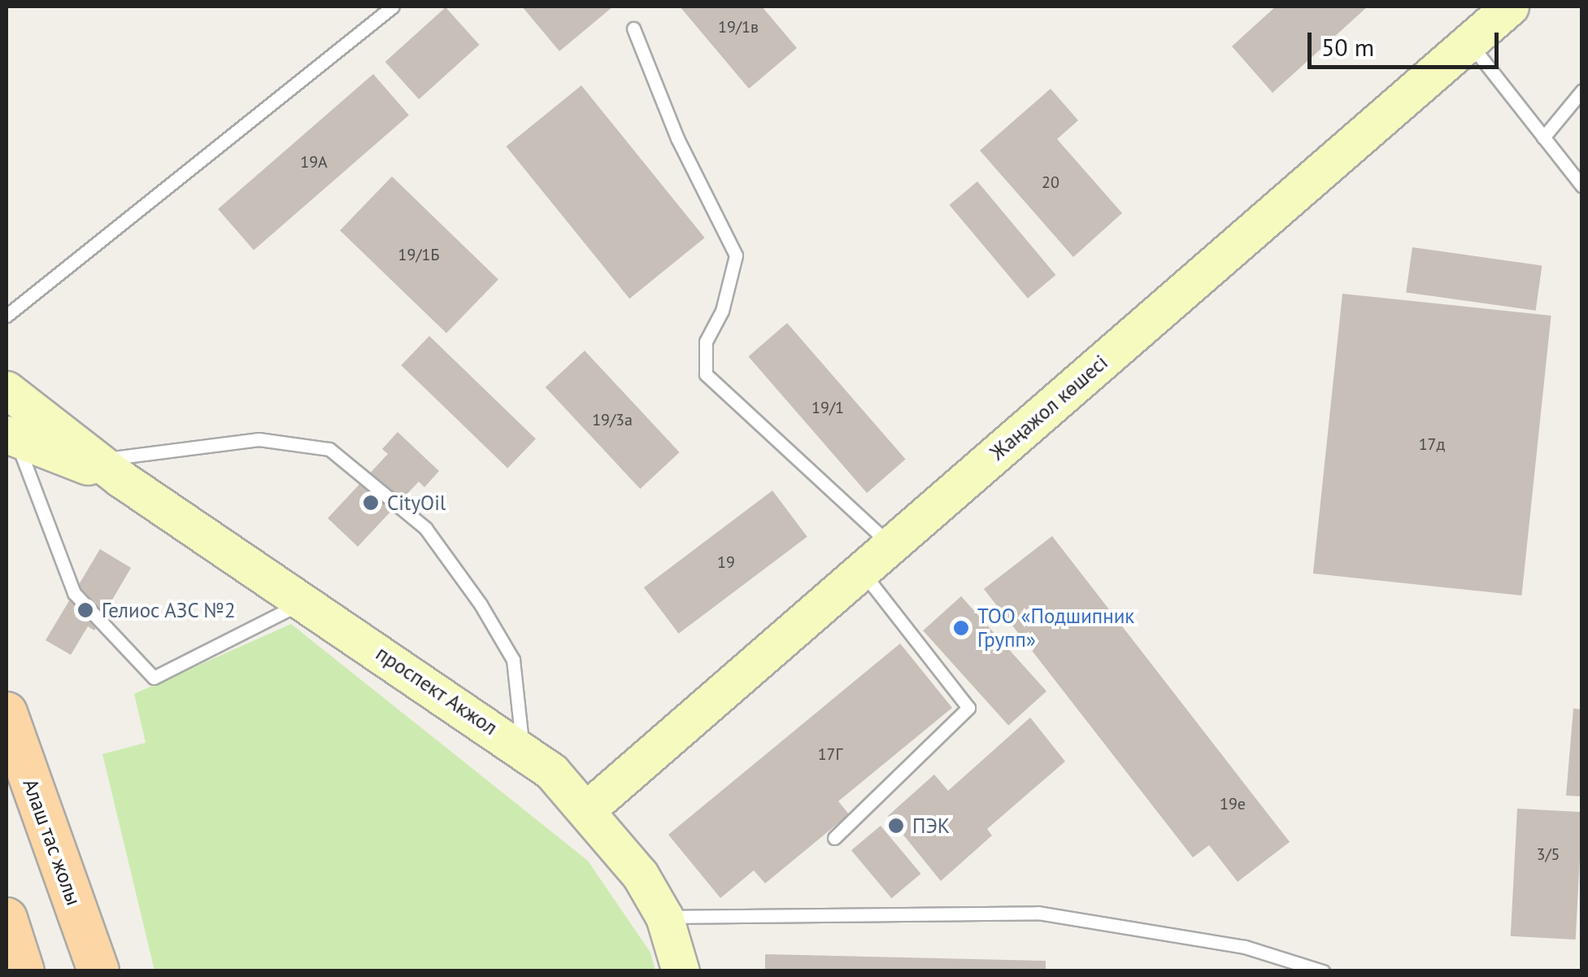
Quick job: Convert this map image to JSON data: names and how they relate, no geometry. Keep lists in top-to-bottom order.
{
  "streets": {
    "main road": ["Жаңажол көшесі", "проспект Акжол", "Алаш тас жолы"]
  },
  "crossings": [
    ["Жаңажол көшесі", "проспект Акжол"]
  ],
  "places": [
    "CityOil",
    "Гелиос АЗС №2",
    "ТОО «Подшипник Групп»",
    "ПЭК"
  ],
  "house_numbers": [
    "19/1в",
    "19А",
    "20",
    "19/1Б",
    "19/1",
    "19/3а",
    "17д",
    "19",
    "17Г",
    "19е",
    "3/5"
  ],
  "scale_bar": "50 m"
}
